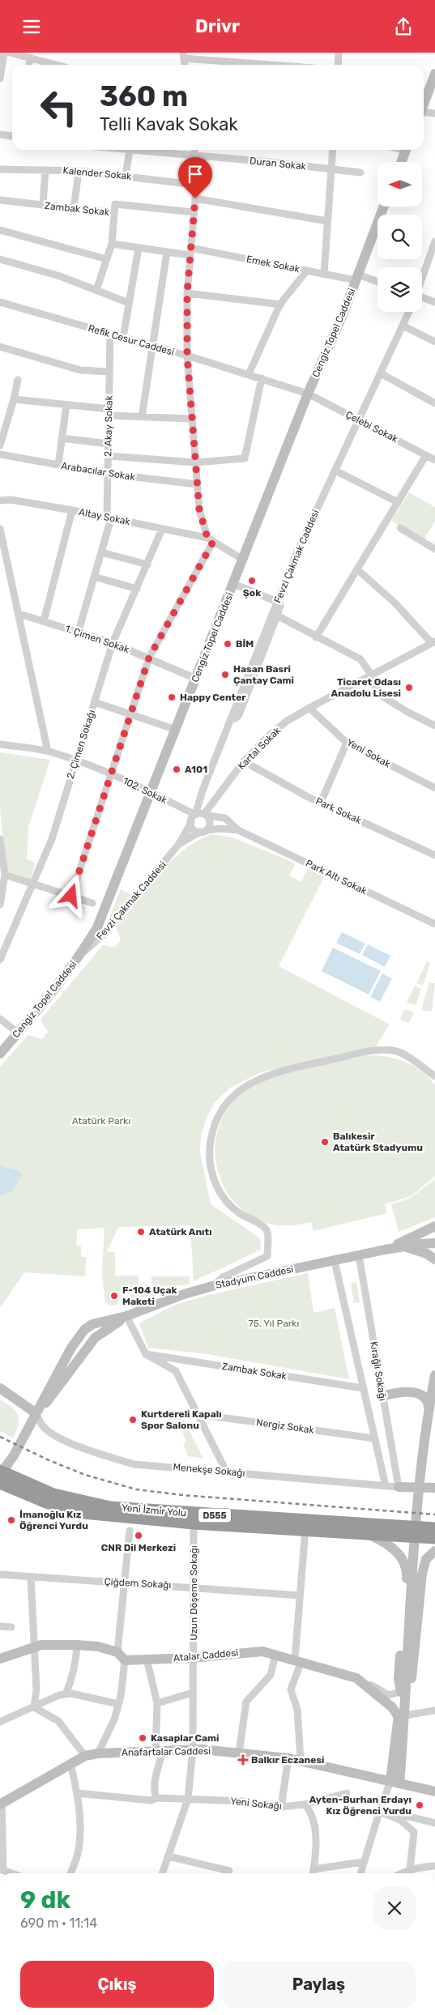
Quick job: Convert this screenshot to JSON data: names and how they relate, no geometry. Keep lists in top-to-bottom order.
{
  "streets": {
    "highway": ["Yeni İzmir Yolu", "D555"],
    "main road": [
      "Cengiz Topel Caddesi",
      "Stadyum Caddesi",
      "Atalar Caddesi",
      "Anafartalar Caddesi"
    ],
    "street": [
      "Duran Sokak",
      "Kalender Sokak",
      "Zambak Sokak",
      "Emek Sokak",
      "Refik Cesur Caddesi",
      "2. Akay Sokak",
      "Çelebi Sokak",
      "Arabacılar Sokak",
      "Altay Sokak",
      "Fevzi Çakmak Caddesi",
      "1. Çimen Sokak",
      "2. Çimen Sokağı",
      "Kartal Sokak",
      "Yeni Sokak",
      "102. Sokak",
      "Park Sokak",
      "Park Altı Sokak",
      "Kırağlı Sokağı",
      "Nergiz Sokak",
      "Menekşe Sokağı",
      "Çiğdem Sokağı",
      "Uzun Döşeme Sokağı",
      "Yeni Sokağı"
    ]
  },
  "crossings": [
    ["Zambak Sokak", "Kırağlı Sokağı"],
    ["Emek Sokak", "Cengiz Topel Caddesi"],
    ["Cengiz Topel Caddesi", "Refik Cesur Caddesi"],
    ["Cengiz Topel Caddesi", "Çelebi Sokak"],
    ["Cengiz Topel Caddesi", "Altay Sokak"],
    ["Cengiz Topel Caddesi", "Fevzi Çakmak Caddesi"],
    ["Cengiz Topel Caddesi", "1. Çimen Sokak"],
    ["Cengiz Topel Caddesi", "102. Sokak"],
    ["Refik Cesur Caddesi", "2. Akay Sokak"],
    ["Refik Cesur Caddesi", "Çelebi Sokak"],
    ["2. Akay Sokak", "Arabacılar Sokak"],
    ["2. Akay Sokak", "Altay Sokak"],
    ["2. Akay Sokak", "1. Çimen Sokak"],
    ["Çelebi Sokak", "Fevzi Çakmak Caddesi"],
    ["Altay Sokak", "2. Çimen Sokağı"],
    ["Fevzi Çakmak Caddesi", "Kartal Sokak"],
    ["Fevzi Çakmak Caddesi", "102. Sokak"],
    ["1. Çimen Sokak", "2. Çimen Sokağı"],
    ["2. Çimen Sokağı", "102. Sokak"],
    ["Kartal Sokak", "Yeni Sokak"],
    ["Kartal Sokak", "102. Sokak"],
    ["Kartal Sokak", "Park Sokak"],
    ["Stadyum Caddesi", "Kırağlı Sokağı"],
    ["Stadyum Caddesi", "Menekşe Sokağı"],
    ["Stadyum Caddesi", "Yeni İzmir Yolu"],
    ["Kırağlı Sokağı", "Nergiz Sokak"],
    ["Kırağlı Sokağı", "Menekşe Sokağı"],
    ["Yeni İzmir Yolu", "Uzun Döşeme Sokağı"],
    ["Çiğdem Sokağı", "Uzun Döşeme Sokağı"],
    ["Uzun Döşeme Sokağı", "Atalar Caddesi"],
    ["Uzun Döşeme Sokağı", "Anafartalar Caddesi"],
    ["Uzun Döşeme Sokağı", "Yeni Sokağı"]
  ],
  "parks": ["Atatürk Parkı", "75. Yıl Parkı"],
  "places": {
    "other": [
      "Şok",
      "BİM",
      "Hasan Basri Çantay Cami",
      "Ticaret Odası Anadolu Lisesi",
      "Happy Center",
      "A101",
      "Balıkesir Atatürk Stadyumu",
      "Atatürk Anıtı",
      "F-104 Uçak Maketi",
      "Kurtdereli Kapalı Spor Salonu",
      "İmanoğlu Kız Öğrenci Yurdu",
      "CNR Dil Merkezi",
      "Kasaplar Cami",
      "Ayten-Burhan Erdayı Kız Öğrenci Yurdu"
    ],
    "health": ["Balkır Eczanesi"]
  },
  "north": "left",
  "page": {
    "header": "Drivr",
    "turn": ["360 m", "Telli Kavak Sokak"],
    "heading": ["9 dk", "690 m · 11:14"],
    "buttons": ["Çıkış", "Paylaş"]
  }
}
